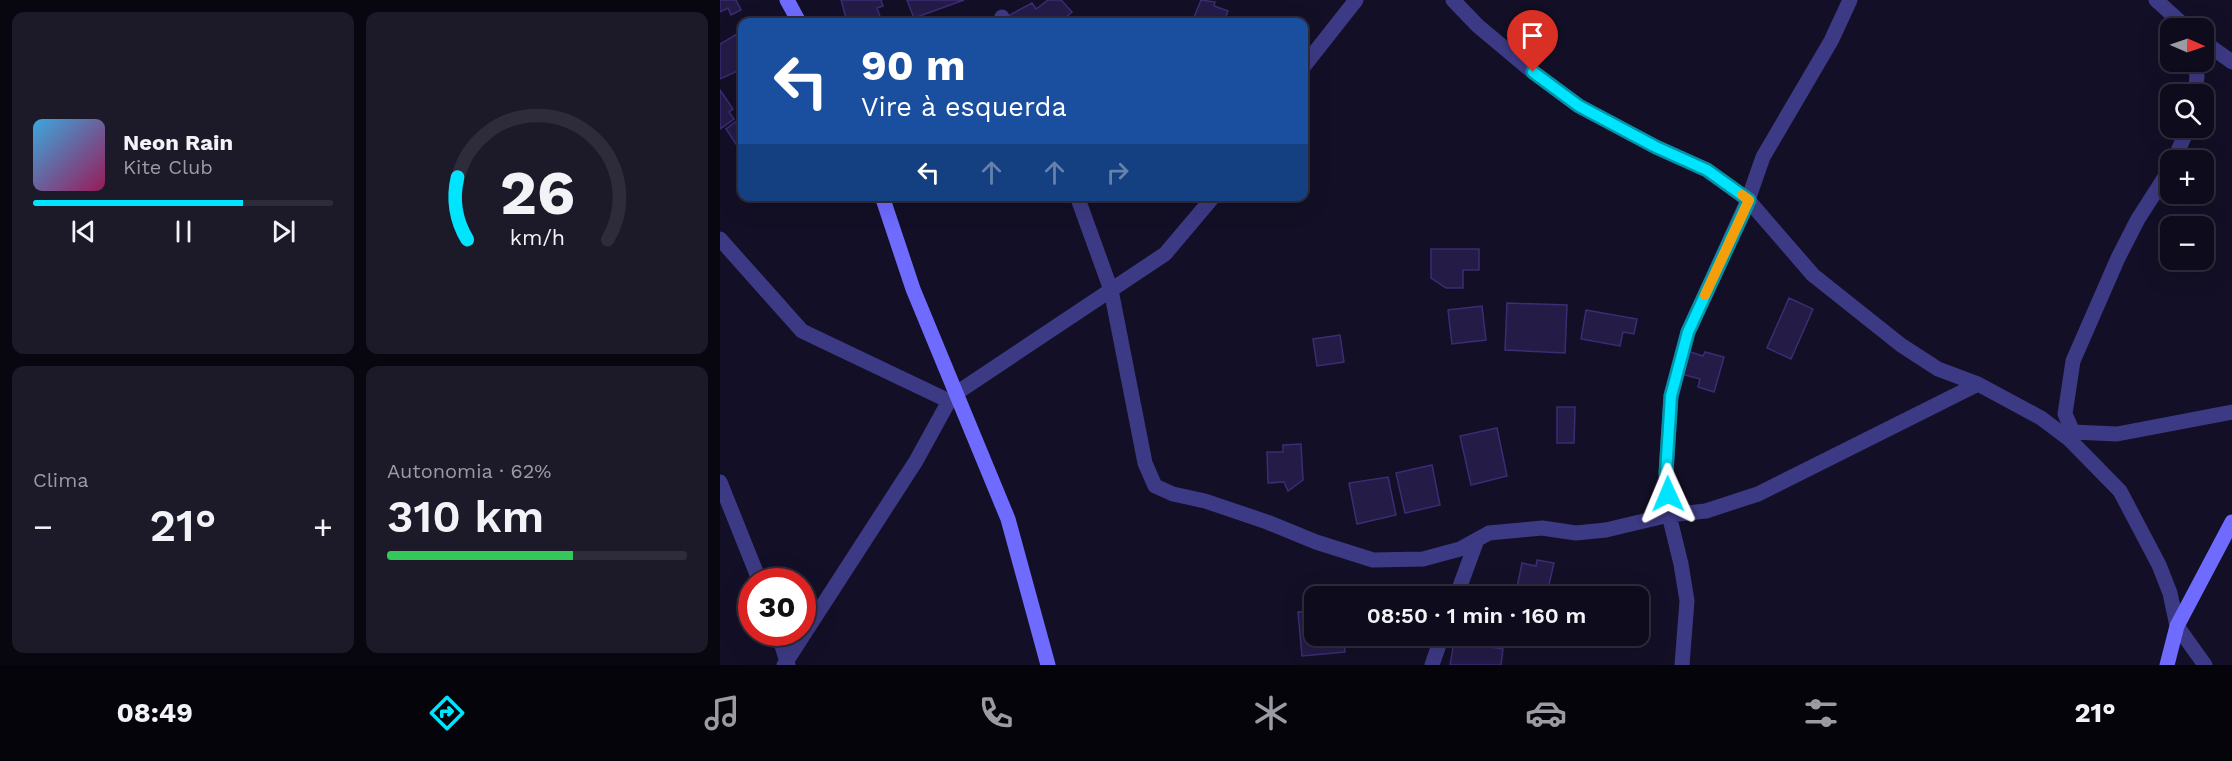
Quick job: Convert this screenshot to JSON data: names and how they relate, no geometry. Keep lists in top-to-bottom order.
{
  "north": "right",
  "page": {
    "map_buttons": ["+", "−"],
    "turn": ["90 m", "Vire à esquerda"],
    "song": ["Neon Rain", "Kite Club"],
    "tile": [
      "Clima",
      ["Autonomia · 62%", "310 km"]
    ],
    "heat": ["−", "21°", "+"],
    "limit": "30",
    "trip": "08:50 · 1 min · 160 m",
    "tabs": ["08:49", "21°"],
    "gauge": ["26", "km/h"]
  }
}
